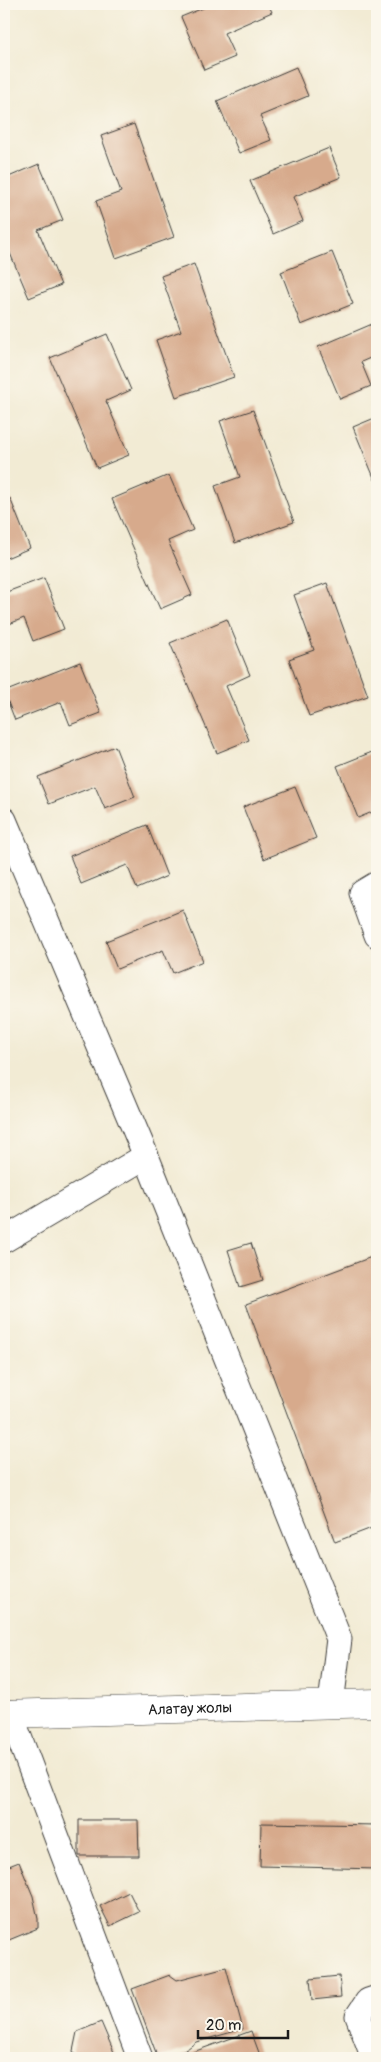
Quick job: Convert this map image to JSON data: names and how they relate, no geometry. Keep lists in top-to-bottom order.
{
  "streets": {
    "main road": ["Алатау жолы"]
  },
  "scale_bar": "20 m"
}
